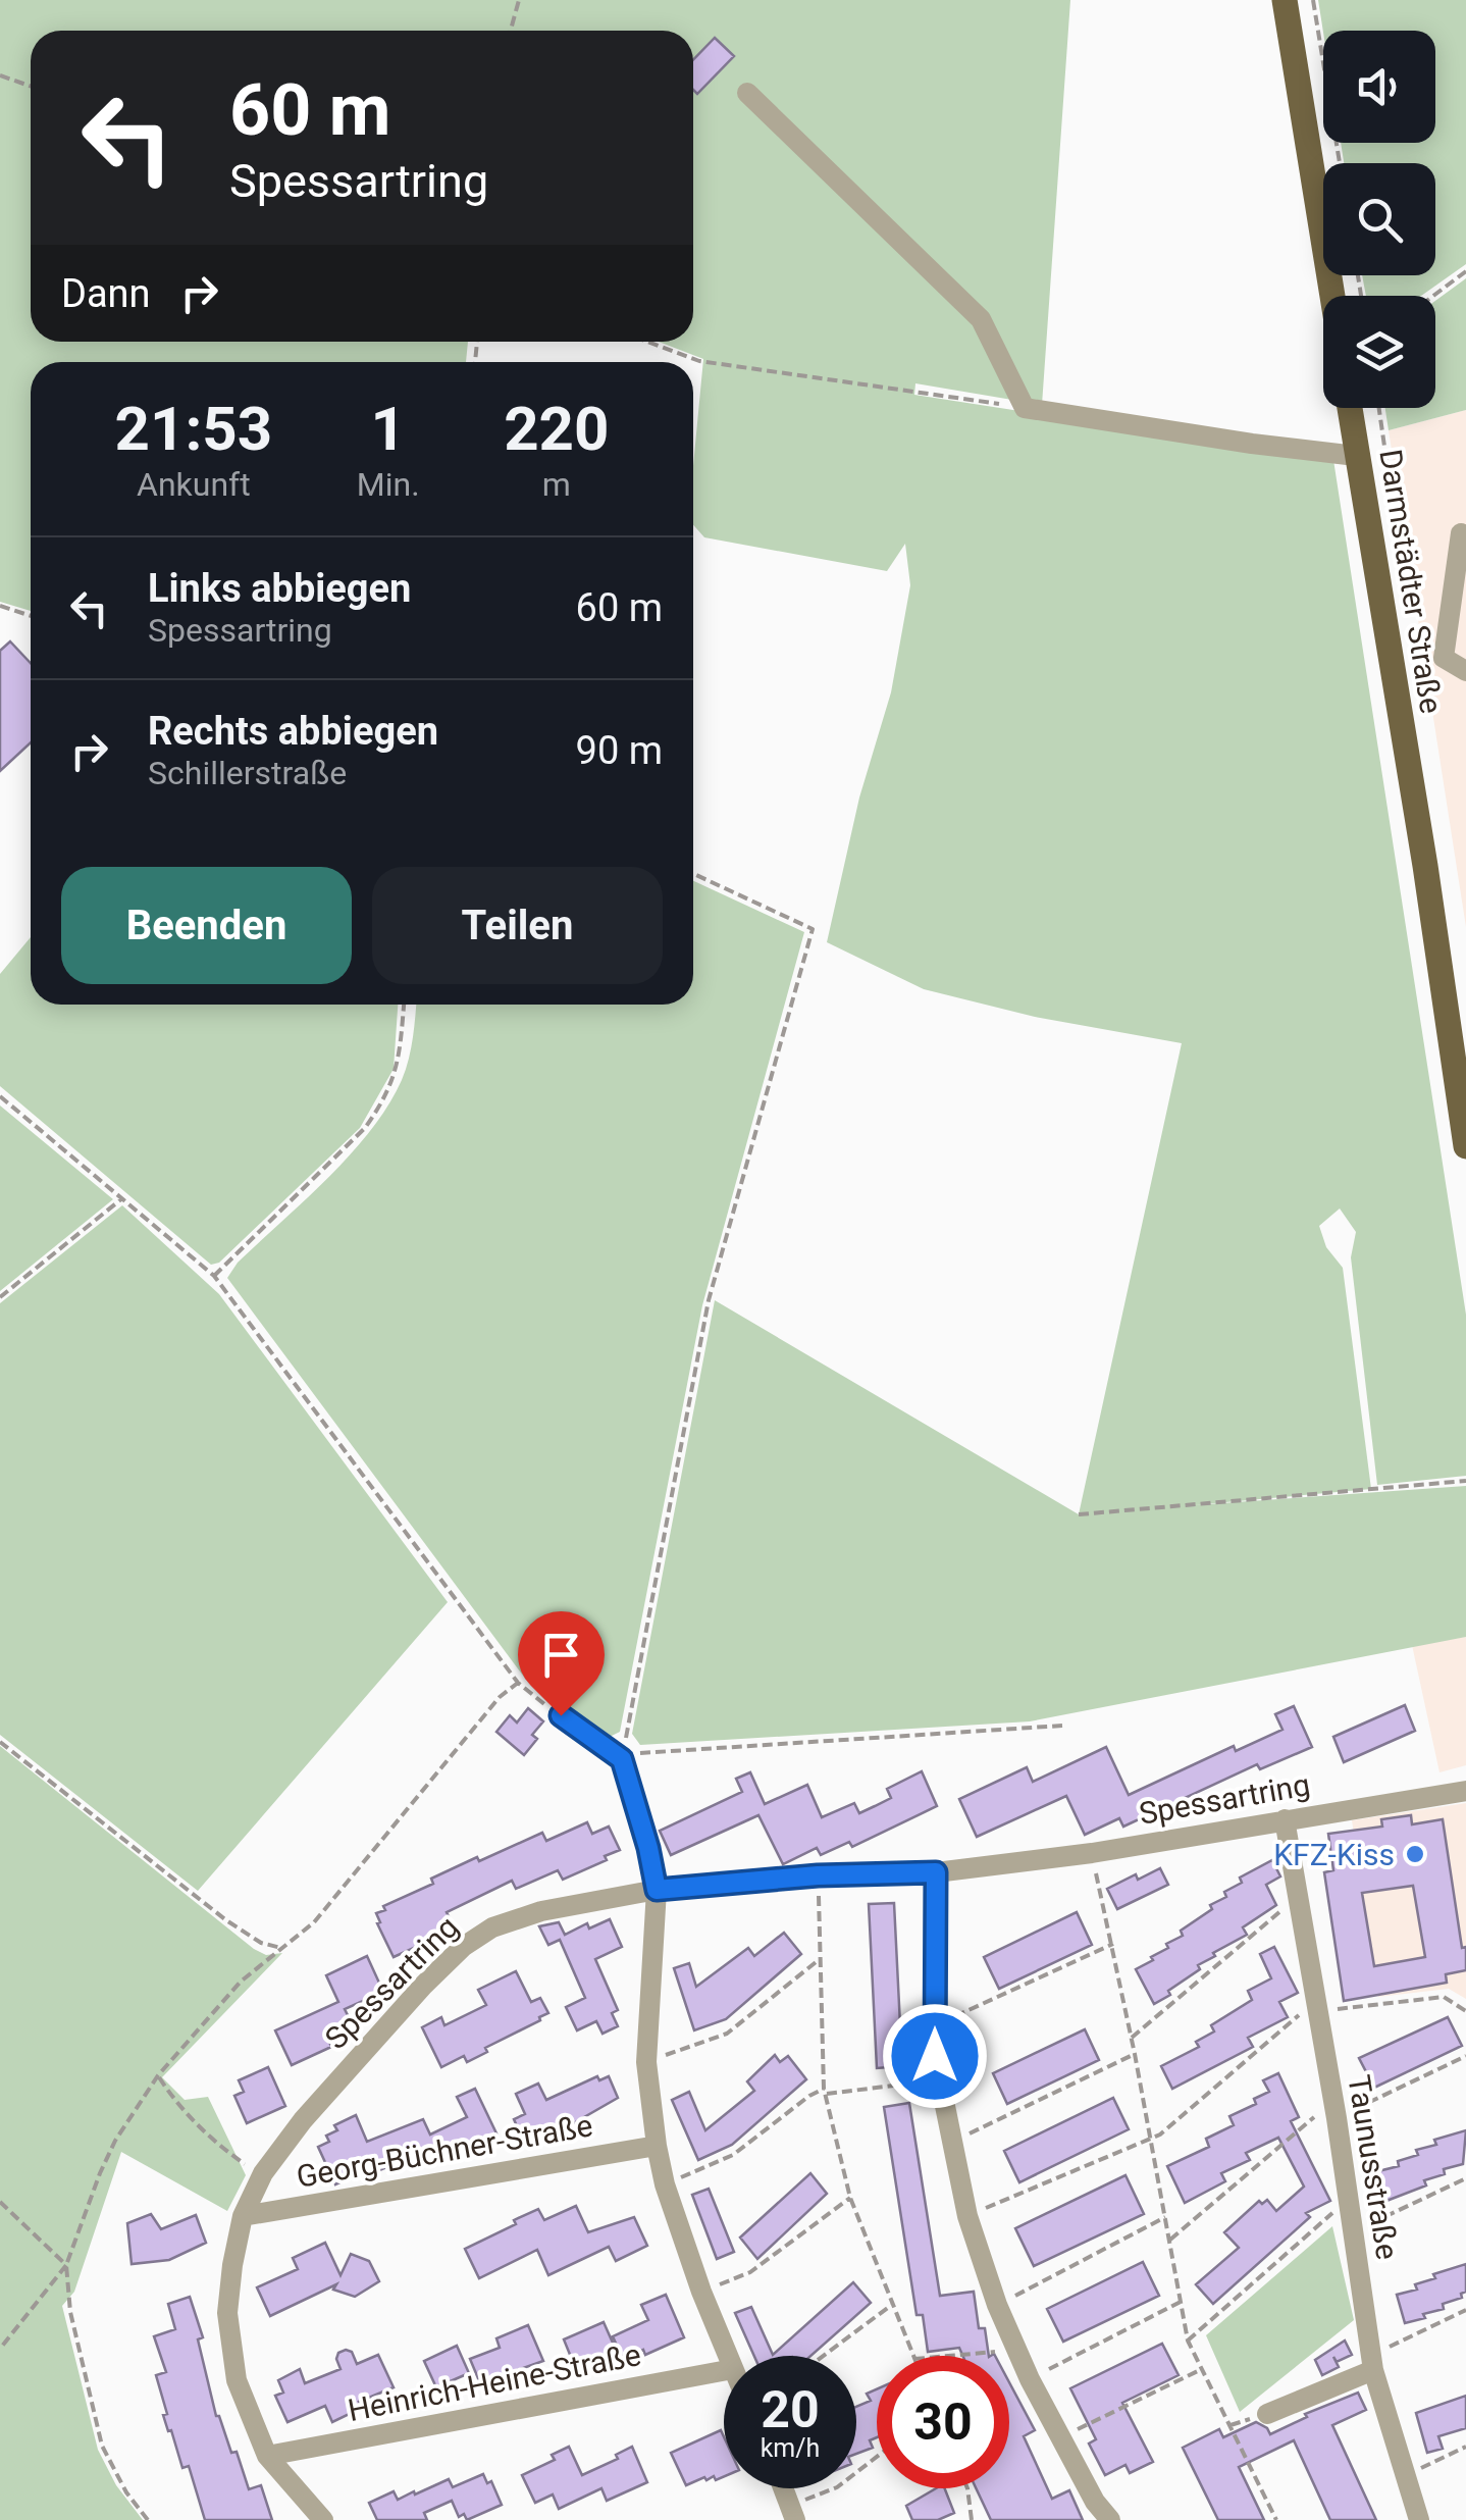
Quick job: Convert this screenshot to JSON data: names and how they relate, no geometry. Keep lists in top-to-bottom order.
{
  "streets": {
    "main road": ["Darmstädter Straße"],
    "street": [
      "Spessartring",
      "Georg-Büchner-Straße",
      "Taunusstraße",
      "Heinrich-Heine-Straße"
    ]
  },
  "crossings": [
    ["Spessartring", "Georg-Büchner-Straße"],
    ["Spessartring", "Taunusstraße"],
    ["Spessartring", "Heinrich-Heine-Straße"]
  ],
  "places": ["KFZ-Kiss"],
  "page": {
    "turn": ["60 m", "Spessartring"],
    "then": "Dann",
    "eta": [
      "21:53",
      "Ankunft",
      "1",
      "Min.",
      "220",
      "m"
    ],
    "list": [
      {
        "name": "Links abbiegen",
        "note": "Spessartring",
        "value": "60 m"
      },
      {
        "name": "Rechts abbiegen",
        "note": "Schillerstraße",
        "value": "90 m"
      }
    ],
    "buttons": ["Beenden", "Teilen"],
    "speed": "20 km/h",
    "limit": "30"
  }
}
